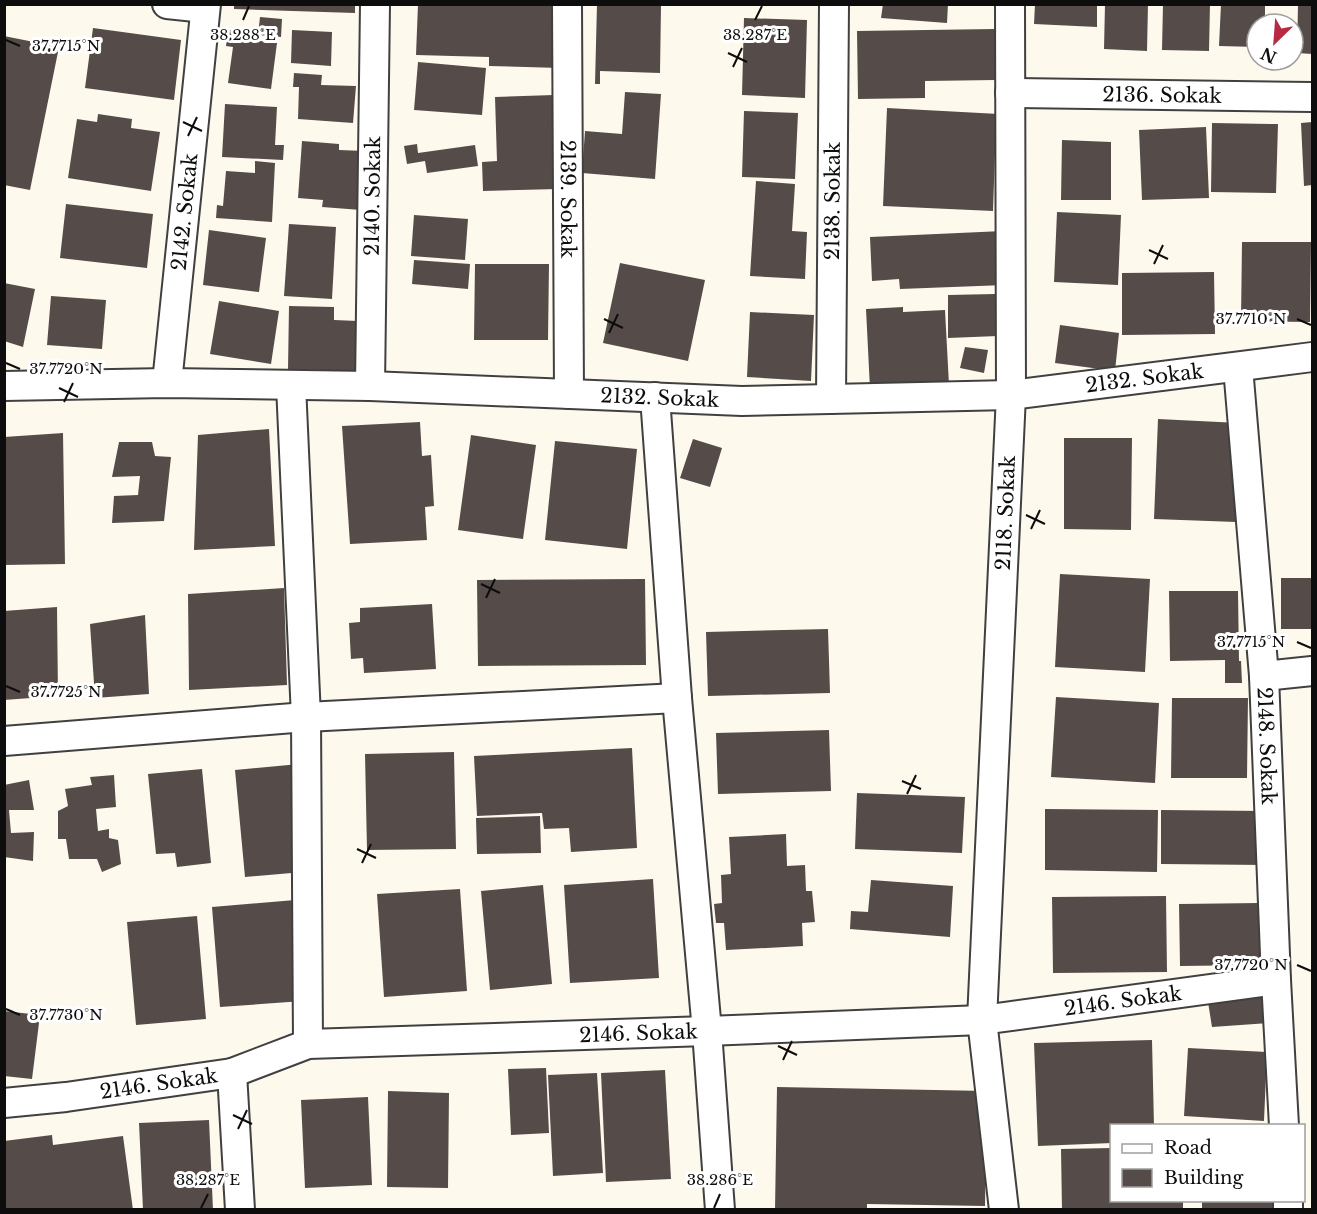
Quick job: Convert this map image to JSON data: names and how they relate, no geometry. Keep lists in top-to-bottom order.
{
  "streets": {
    "street": [
      "2136. Sokak",
      "2140. Sokak",
      "2139. Sokak",
      "2138. Sokak",
      "2142. Sokak",
      "2132. Sokak",
      "2118. Sokak",
      "2148. Sokak",
      "2146. Sokak"
    ]
  },
  "crossings": [
    ["2136. Sokak", "2118. Sokak"],
    ["2140. Sokak", "2132. Sokak"],
    ["2139. Sokak", "2132. Sokak"],
    ["2138. Sokak", "2132. Sokak"],
    ["2142. Sokak", "2132. Sokak"],
    ["2132. Sokak", "2118. Sokak"],
    ["2132. Sokak", "2148. Sokak"],
    ["2118. Sokak", "2146. Sokak"],
    ["2148. Sokak", "2146. Sokak"]
  ],
  "legend": ["Road", "Building"],
  "north": "bottom left",
  "coordinates": [
    "38.288°E",
    "38.287°E",
    "37.7715°N",
    "37.7710°N",
    "37.7720°N",
    "37.7725°N",
    "37.7730°N",
    "38.286°E"
  ]
}
